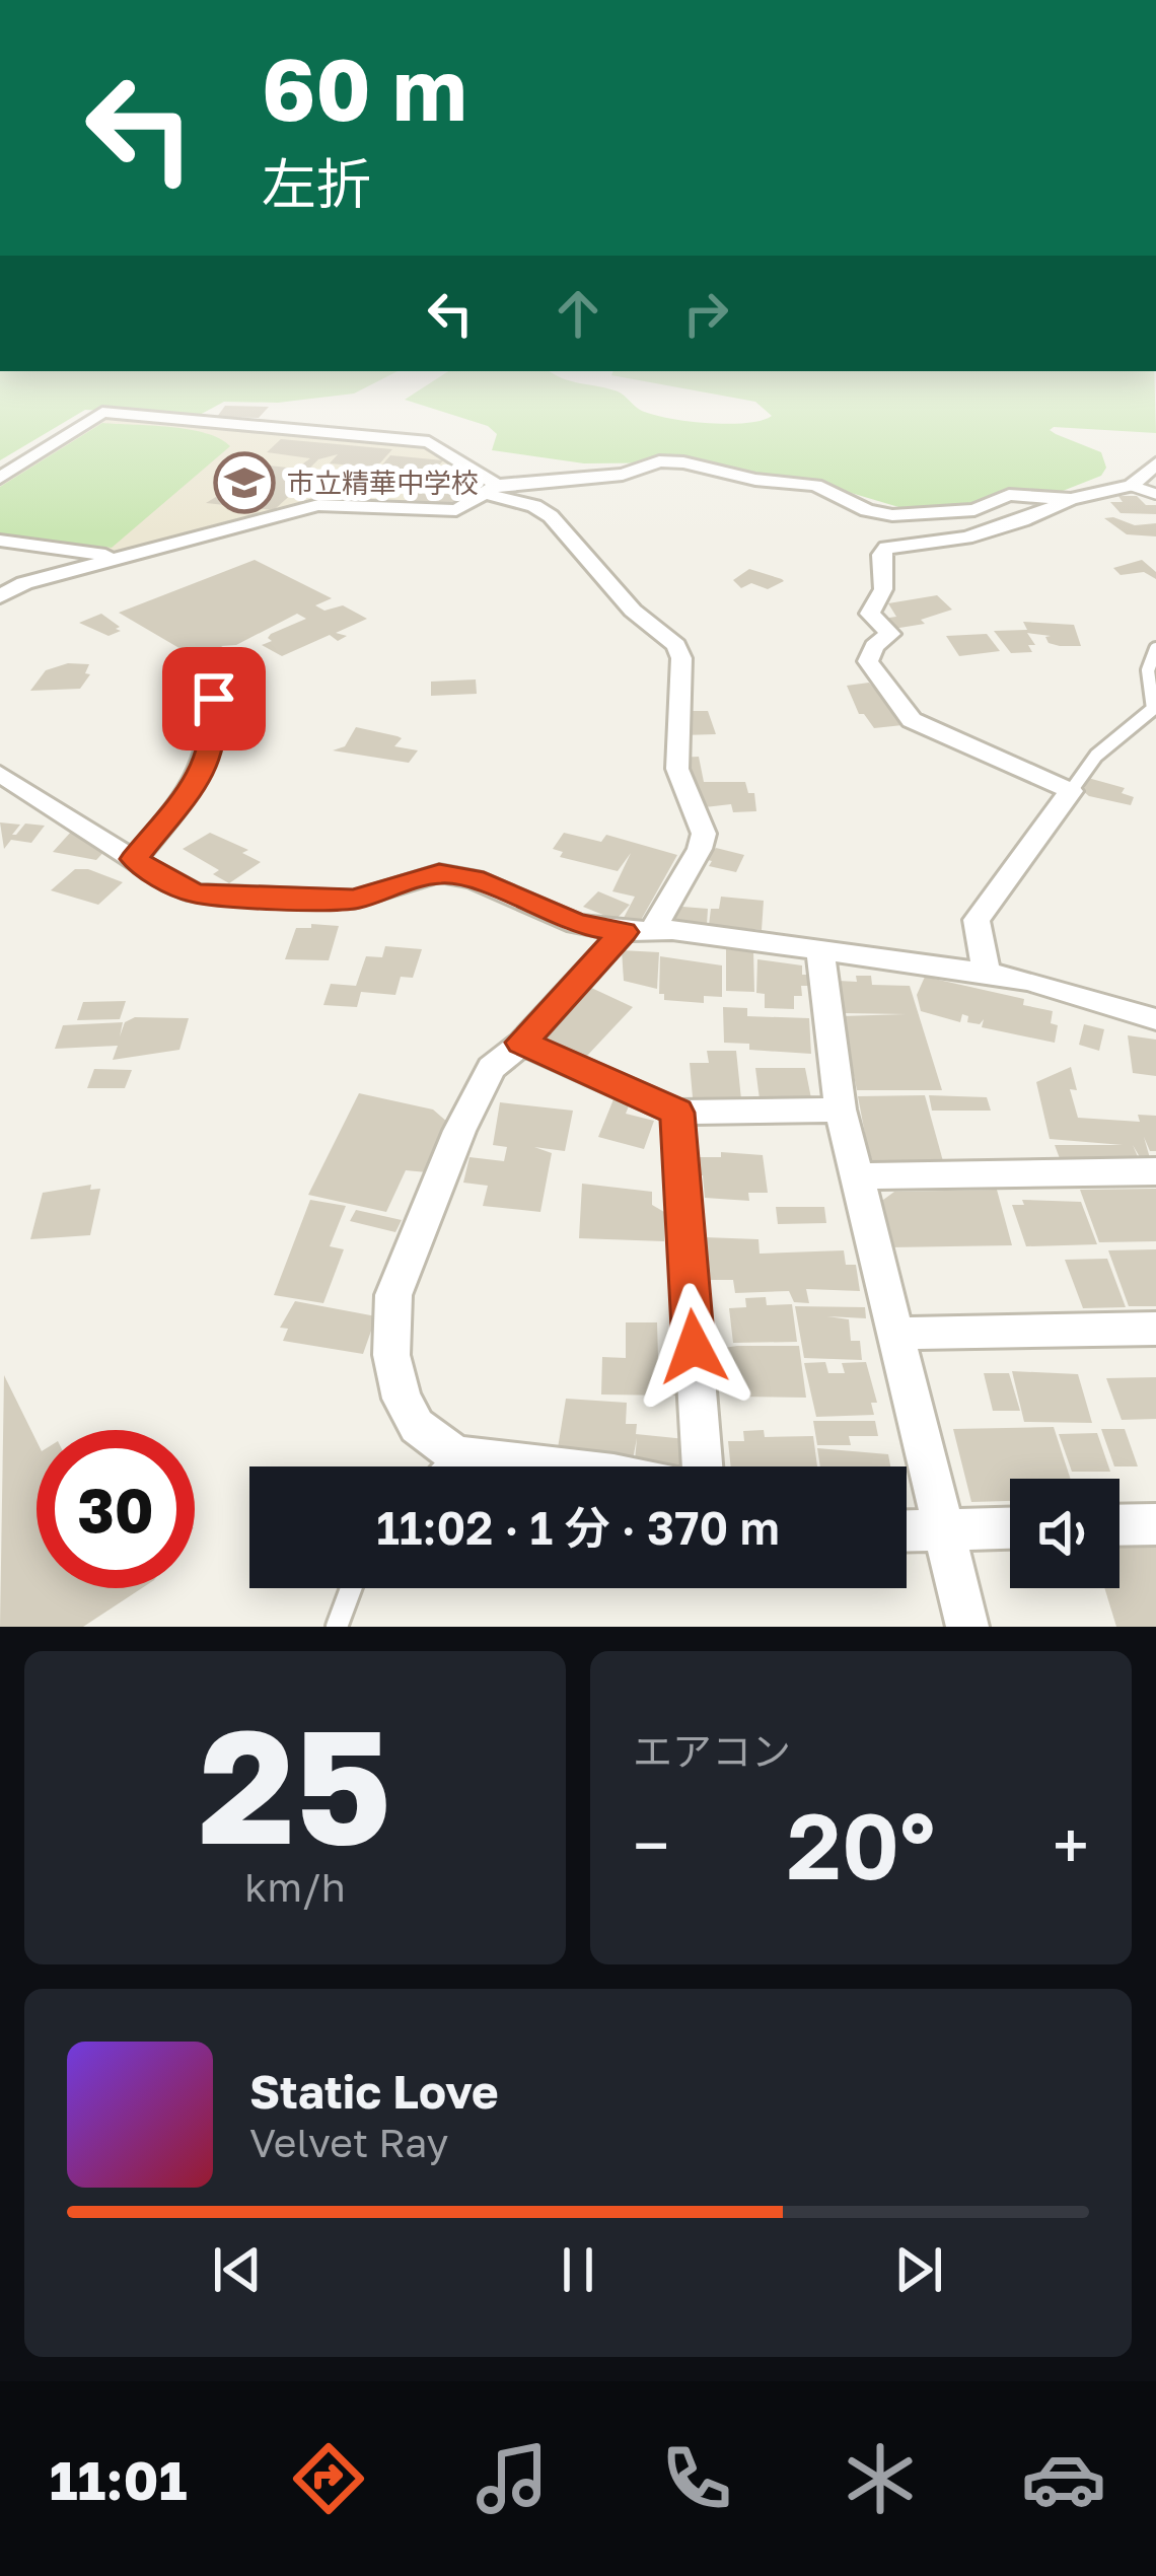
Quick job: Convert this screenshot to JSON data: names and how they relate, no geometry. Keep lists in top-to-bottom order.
{
  "places": {
    "school or university": ["市立精華中学校"]
  },
  "page": {
    "turn": ["60 m", "左折"],
    "limit": "30",
    "trip": "11:02 · 1 分 · 370 m",
    "tile": [
      ["25", "km/h"],
      "エアコン"
    ],
    "heat": ["−", "20°", "+"],
    "song": ["Static Love", "Velvet Ray"],
    "tabs": "11:01"
  }
}
